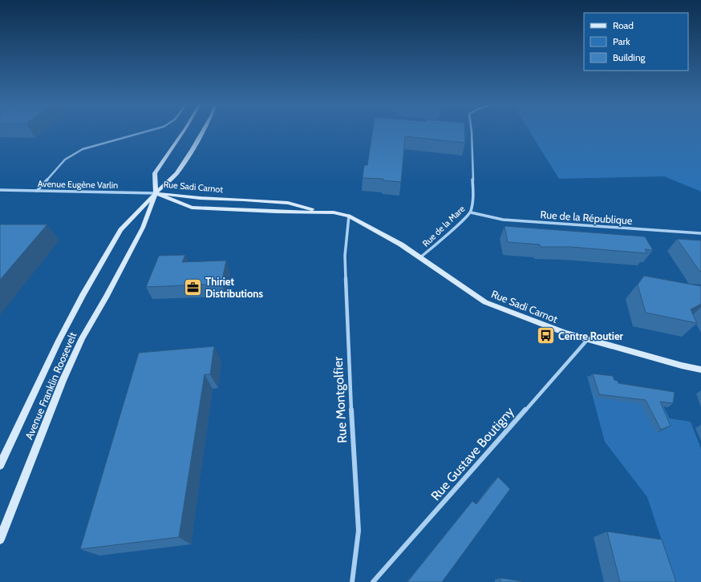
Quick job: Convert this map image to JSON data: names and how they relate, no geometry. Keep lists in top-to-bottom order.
{
  "streets": {
    "main road": ["Rue Sadi Carnot", "Avenue Franklin Roosevelt"],
    "street": [
      "Avenue Eugène Varlin",
      "Rue de la République",
      "Rue de la Mare",
      "Rue Montgolfier",
      "Rue Gustave Boutigny"
    ]
  },
  "crossings": [
    ["Avenue Eugène Varlin", "Rue Sadi Carnot"],
    ["Avenue Eugène Varlin", "Avenue Franklin Roosevelt"],
    ["Rue Sadi Carnot", "Rue de la Mare"],
    ["Rue Sadi Carnot", "Avenue Franklin Roosevelt"],
    ["Rue Sadi Carnot", "Rue Montgolfier"],
    ["Rue Sadi Carnot", "Rue Gustave Boutigny"],
    ["Rue de la République", "Rue de la Mare"]
  ],
  "places": {
    "office": ["Thiriet Distributions"],
    "bus stop": ["Centre Routier"]
  },
  "legend": ["Road", "Park", "Building"]
}
